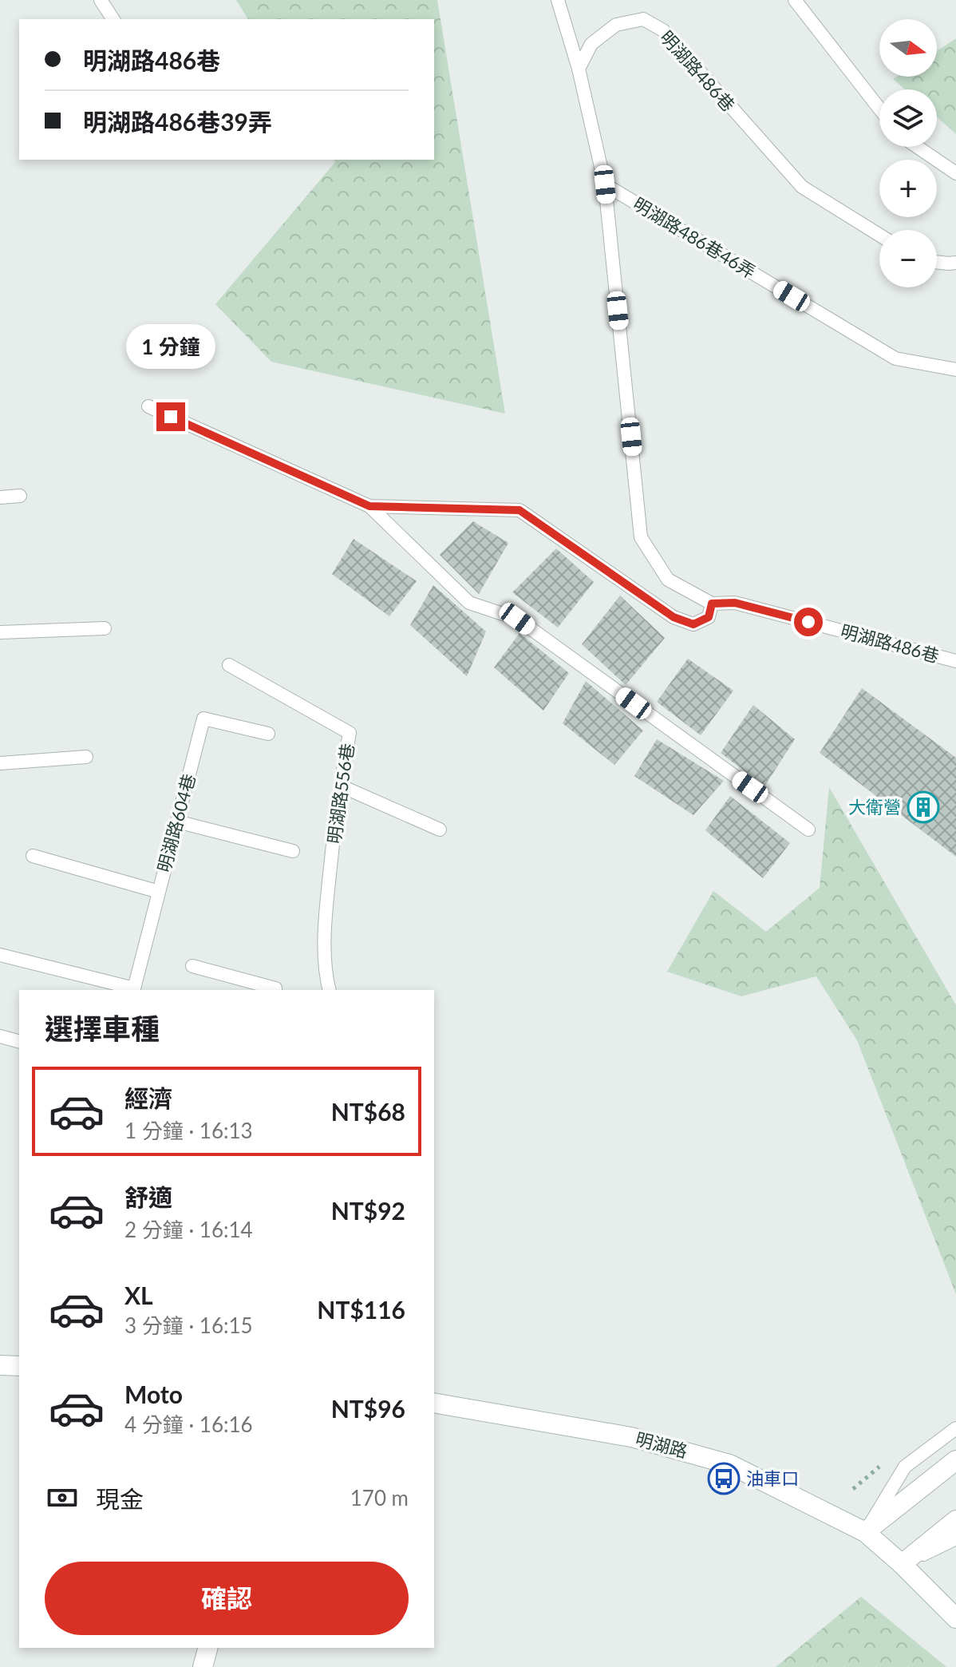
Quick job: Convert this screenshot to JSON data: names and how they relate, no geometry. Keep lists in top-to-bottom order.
{
  "streets": {
    "main road": ["明湖路"],
    "lane": [
      "明湖路486巷",
      "明湖路486巷46弄",
      "明湖路556巷",
      "明湖路604巷"
    ]
  },
  "crossings": [
    ["明湖路486巷", "明湖路486巷46弄"]
  ],
  "places": {
    "building": ["大衛營"],
    "bus stop": ["油車口"]
  },
  "north": "right",
  "page": {
    "map_buttons": ["+", "−"],
    "banner": ["明湖路486巷", "明湖路486巷39弄"],
    "bubble": "1 分鐘",
    "heading": "選擇車種",
    "list": [
      {
        "name": "經濟",
        "note": "1 分鐘 · 16:13",
        "value": "NT$68"
      },
      {
        "name": "舒適",
        "note": "2 分鐘 · 16:14",
        "value": "NT$92"
      },
      {
        "name": "XL",
        "note": "3 分鐘 · 16:15",
        "value": "NT$116"
      },
      {
        "name": "Moto",
        "note": "4 分鐘 · 16:16",
        "value": "NT$96"
      }
    ],
    "pay": ["現金", "170 m"],
    "buttons": "確認"
  }
}
